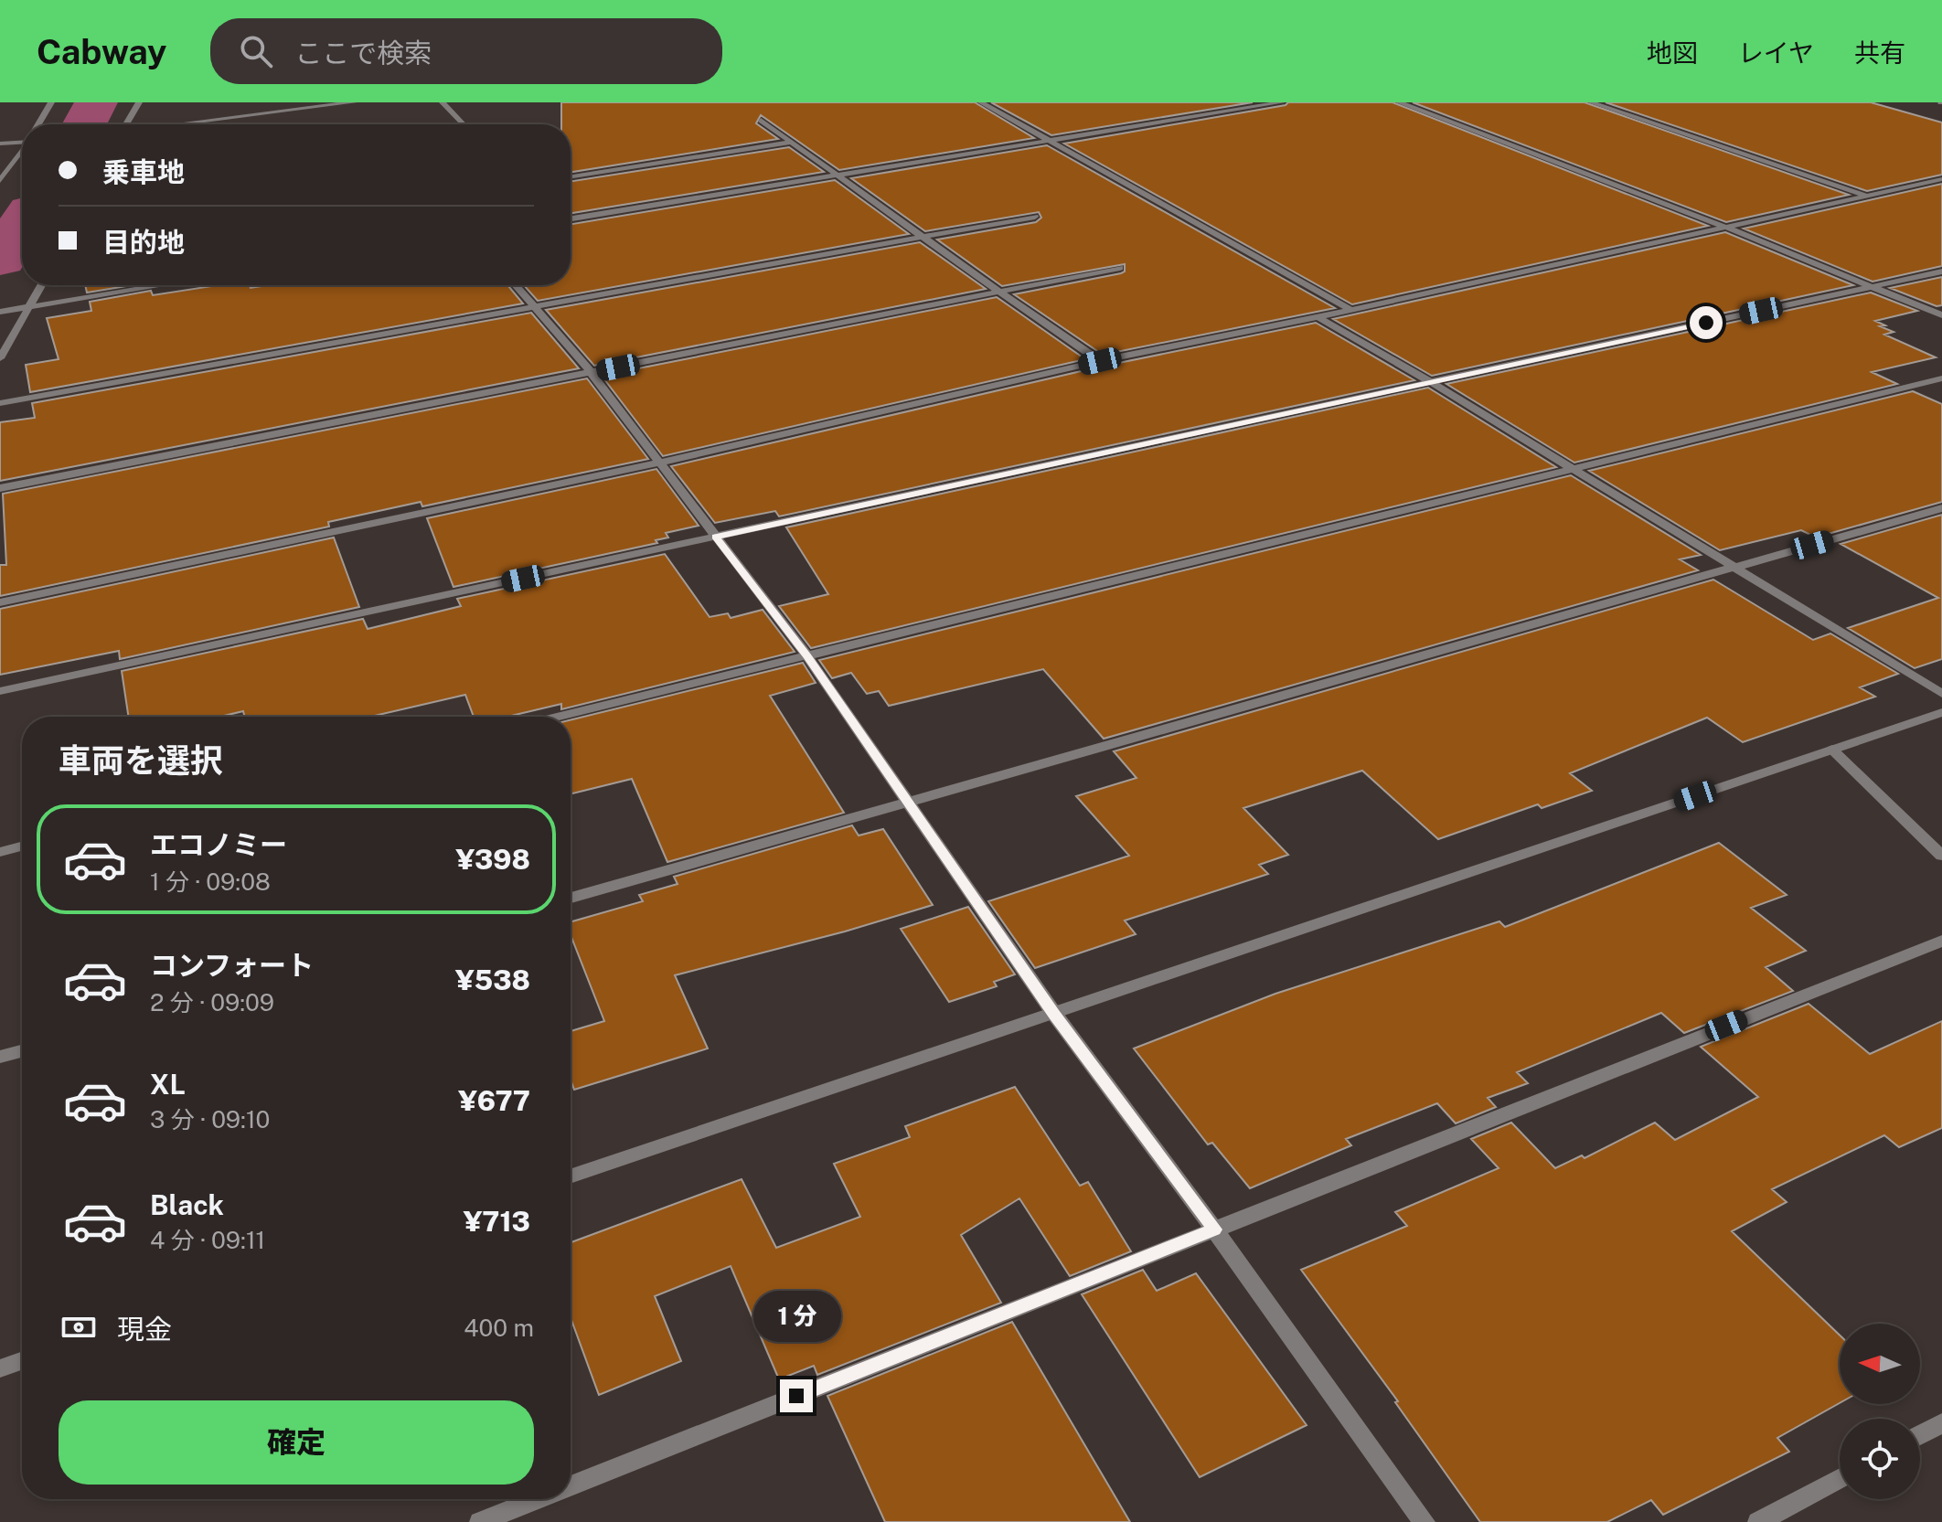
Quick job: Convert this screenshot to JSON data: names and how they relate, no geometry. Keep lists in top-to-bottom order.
{
  "north": "left",
  "page": {
    "header": "Cabway",
    "search": "ここで検索",
    "nav": ["地図", "レイヤ", "共有"],
    "banner": ["乗車地", "目的地"],
    "heading": "車両を選択",
    "list": [
      {
        "name": "エコノミー",
        "note": "1 分 · 09:08",
        "value": "¥398"
      },
      {
        "name": "コンフォート",
        "note": "2 分 · 09:09",
        "value": "¥538"
      },
      {
        "name": "XL",
        "note": "3 分 · 09:10",
        "value": "¥677"
      },
      {
        "name": "Black",
        "note": "4 分 · 09:11",
        "value": "¥713"
      }
    ],
    "pay": ["現金", "400 m"],
    "bubble": "1 分",
    "buttons": "確定"
  }
}
